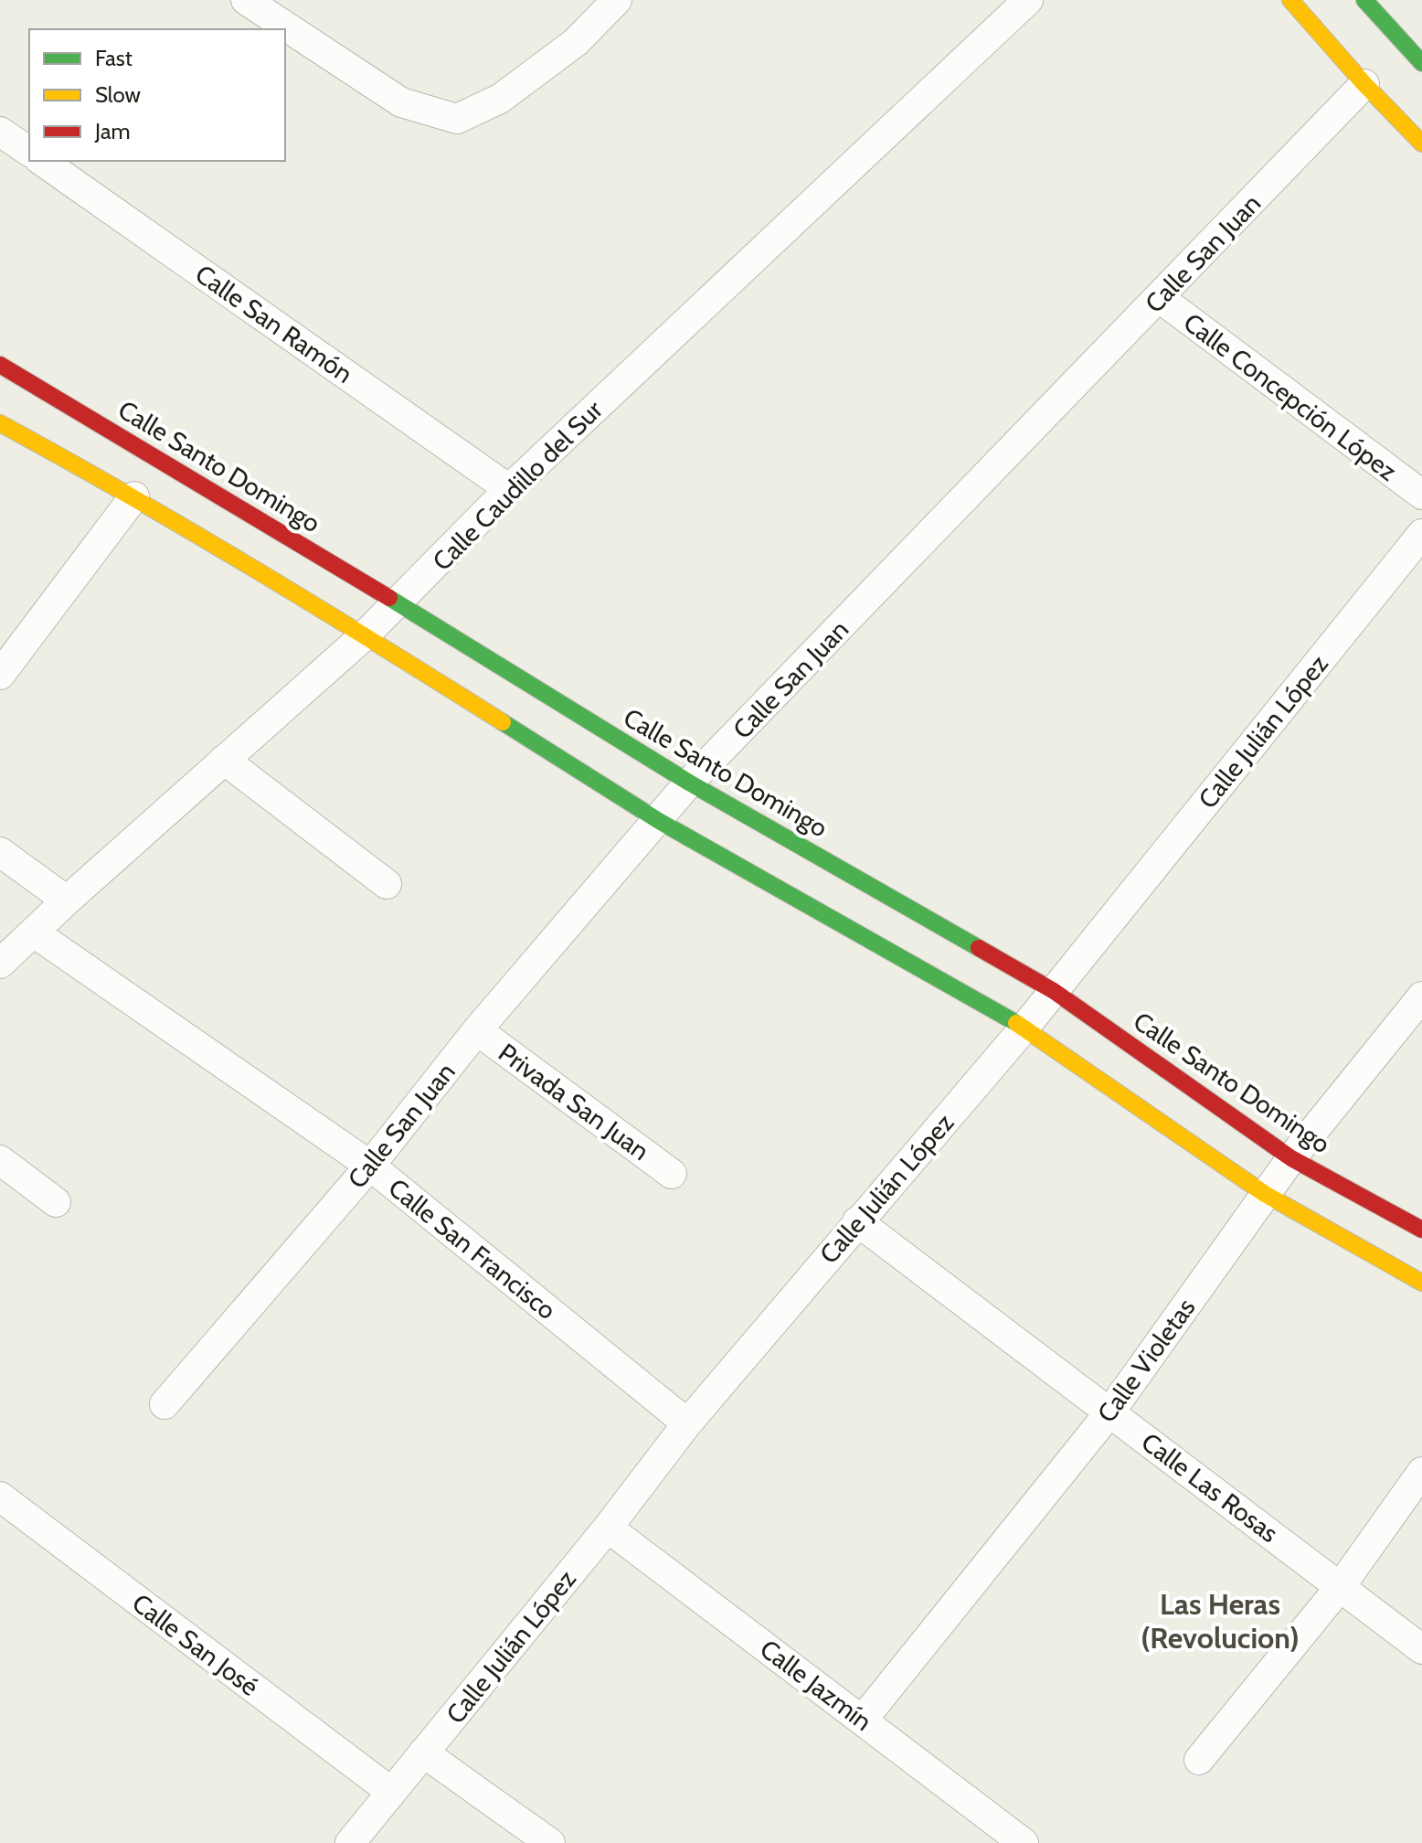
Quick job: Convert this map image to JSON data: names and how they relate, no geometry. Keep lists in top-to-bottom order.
{
  "streets": {
    "street": [
      "Calle San Juan",
      "Calle San Ramón",
      "Calle Concepción López",
      "Calle Santo Domingo",
      "Calle Caudillo del Sur",
      "Calle Julián López",
      "Privada San Juan",
      "Calle San Francisco",
      "Calle Violetas",
      "Calle Las Rosas",
      "Calle San José",
      "Calle Jazmín"
    ]
  },
  "crossings": [
    ["Calle San Juan", "Calle Concepción López"],
    ["Calle San Juan", "Calle Santo Domingo"],
    ["Calle San Juan", "Privada San Juan"],
    ["Calle San Juan", "Calle San Francisco"],
    ["Calle San Ramón", "Calle Caudillo del Sur"],
    ["Calle Santo Domingo", "Calle Caudillo del Sur"],
    ["Calle Santo Domingo", "Calle Julián López"],
    ["Calle Santo Domingo", "Calle Violetas"],
    ["Calle Caudillo del Sur", "Calle San Francisco"],
    ["Calle Julián López", "Calle San Francisco"],
    ["Calle Julián López", "Calle Las Rosas"],
    ["Calle Julián López", "Calle San José"],
    ["Calle Julián López", "Calle Jazmín"],
    ["Calle Violetas", "Calle Las Rosas"],
    ["Calle Violetas", "Calle Jazmín"]
  ],
  "districts": ["Las Heras (Revolucion)"],
  "legend": ["Fast", "Slow", "Jam"]
}
